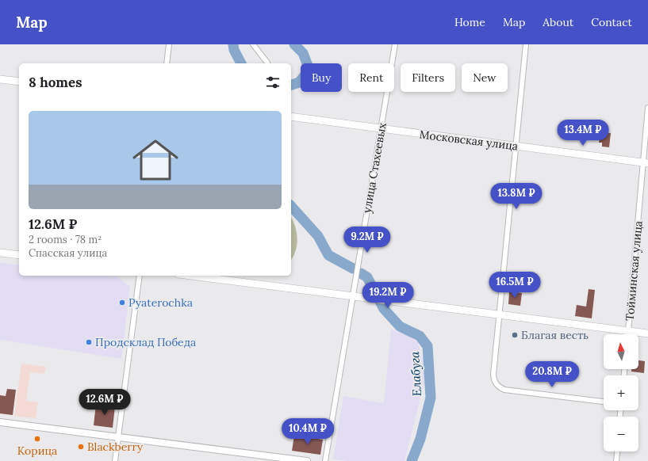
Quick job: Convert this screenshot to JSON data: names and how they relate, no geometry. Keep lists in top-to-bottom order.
{
  "streets": {
    "main road": ["Московская улица"],
    "street": ["улица Стахеевых", "Тойминская улица"]
  },
  "crossings": [
    ["Московская улица", "улица Стахеевых"],
    ["Московская улица", "Тойминская улица"]
  ],
  "water": ["Елабуга"],
  "places": [
    "Pyaterochka",
    "Благая весть",
    "Продсклад Победа",
    "Корица",
    "Blackberry"
  ],
  "north": "top",
  "page": {
    "header": "Map",
    "nav": [
      "Home",
      "Map",
      "About",
      "Contact"
    ],
    "chip": [
      "Buy",
      "Rent",
      "Filters",
      "New"
    ],
    "heading": "8 homes",
    "list": [
      {
        "name": "12.6M ₽",
        "note": "2 rooms · 78 m² · Спасская улица"
      }
    ],
    "price": [
      "13.4M ₽",
      "13.8M ₽",
      "9.2M ₽",
      "16.5M ₽",
      "19.2M ₽",
      "20.8M ₽",
      "12.6M ₽",
      "10.4M ₽"
    ],
    "map_buttons": ["+", "−"]
  }
}
